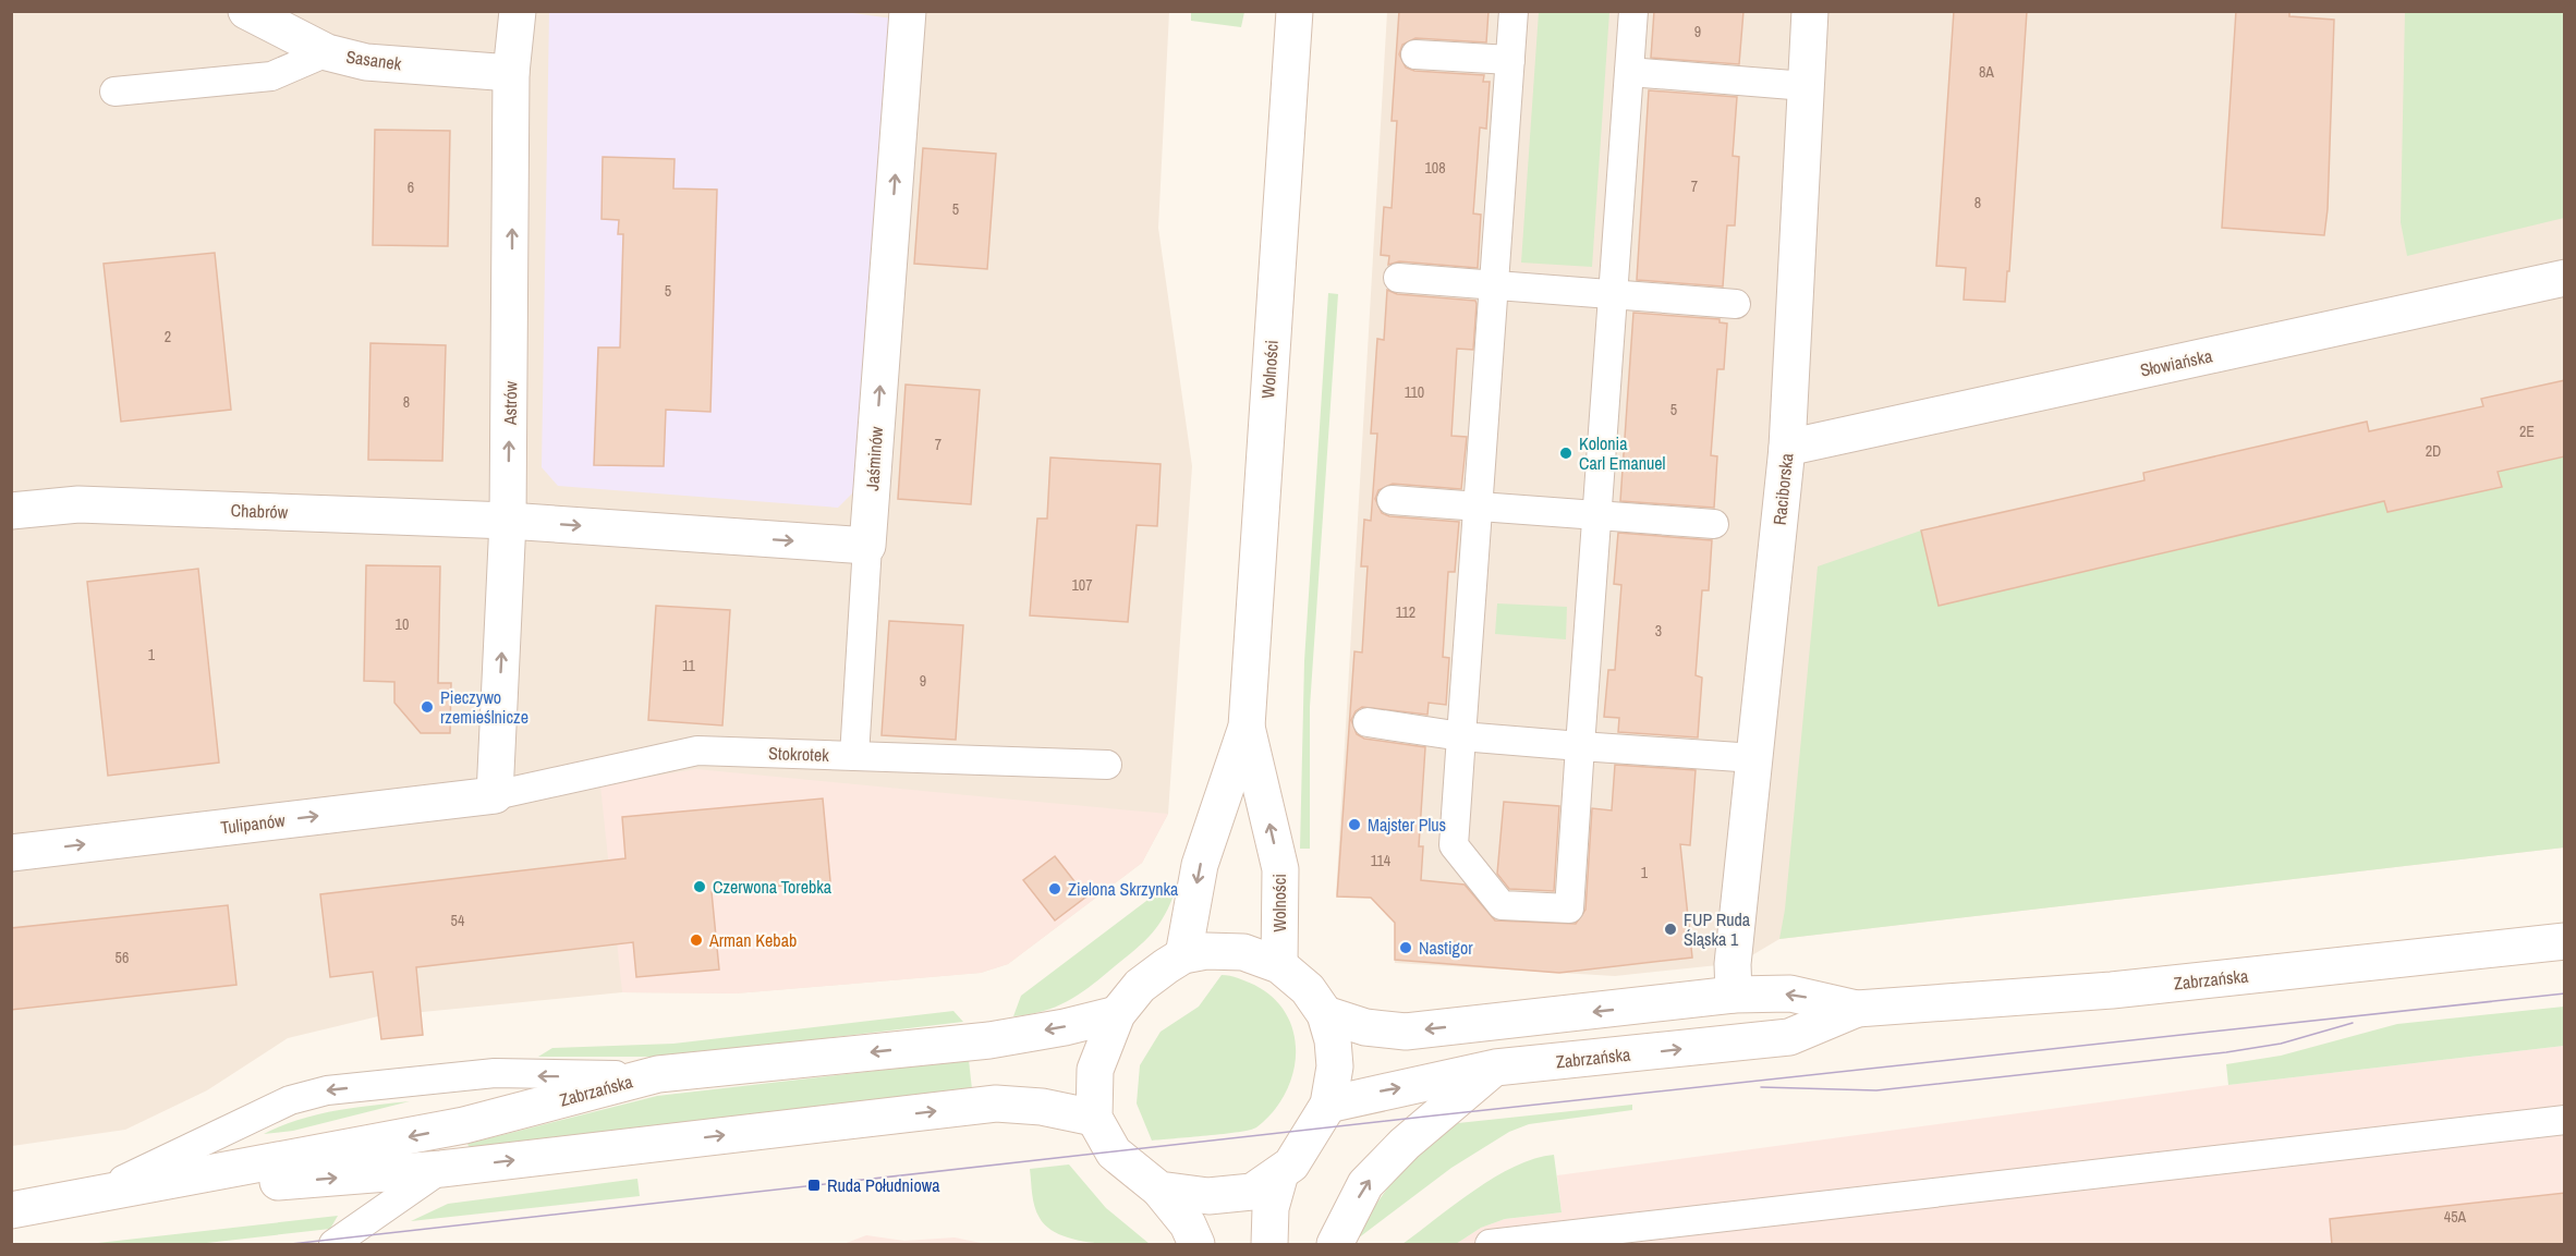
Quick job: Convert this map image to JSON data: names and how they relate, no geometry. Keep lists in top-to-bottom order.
{
  "streets": {
    "street": [
      "Sasanek",
      "Słowiańska",
      "Wolności",
      "Astrów",
      "Jaśminów",
      "Raciborska",
      "Chabrów",
      "Tulipanów",
      "Zabrzańska"
    ],
    "lane": ["Stokrotek"]
  },
  "crossings": [
    ["Sasanek", "Astrów"],
    ["Słowiańska", "Raciborska"],
    ["Astrów", "Chabrów"],
    ["Astrów", "Stokrotek"],
    ["Astrów", "Tulipanów"],
    ["Raciborska", "Zabrzańska"],
    ["Stokrotek", "Tulipanów"]
  ],
  "one_way": ["Astrów", "Jaśminów", "Tulipanów"],
  "places": {
    "other": [
      "Kolonia Carl Emanuel",
      "Pieczywo rzemieślnicze",
      "Majster Plus",
      "Czerwona Torebka",
      "Zielona Skrzynka",
      "FUP Ruda Śląska 1",
      "Arman Kebab",
      "Nastigor"
    ],
    "transit": ["Ruda Południowa"]
  },
  "house_numbers": [
    "9",
    "8A",
    "108",
    "7",
    "6",
    "8",
    "5",
    "5",
    "2",
    "110",
    "8",
    "5",
    "2E",
    "7",
    "2D",
    "107",
    "112",
    "10",
    "3",
    "1",
    "11",
    "9",
    "114",
    "1",
    "54",
    "56",
    "45A"
  ]
}
